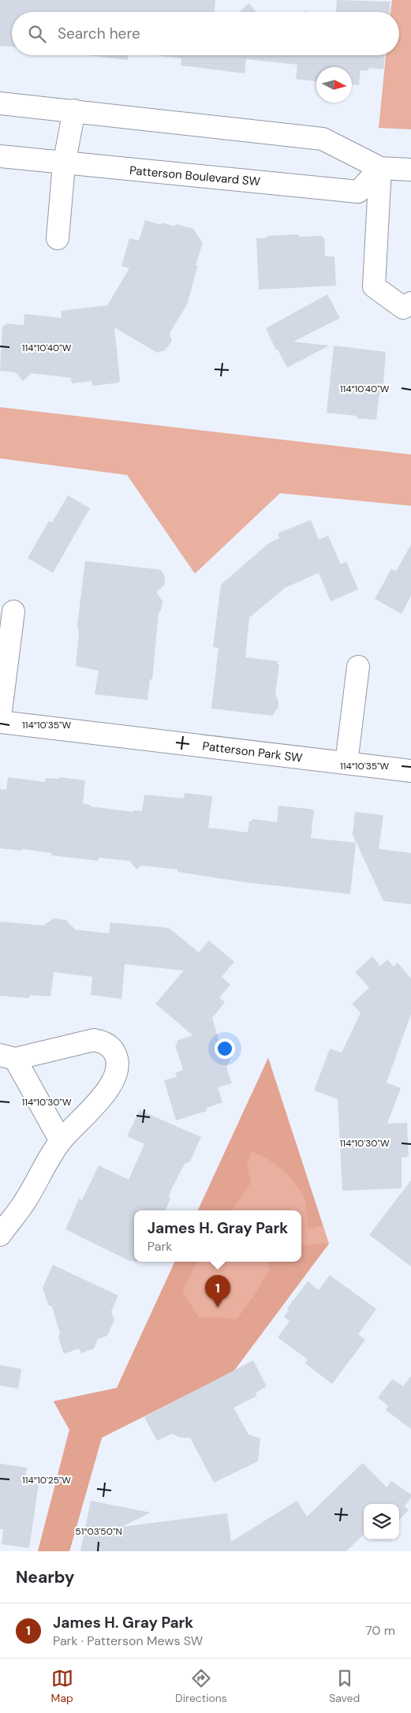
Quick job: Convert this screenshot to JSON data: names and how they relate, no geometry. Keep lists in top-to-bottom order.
{
  "streets": {
    "street": ["Patterson Boulevard SW", "Patterson Park SW"]
  },
  "north": "right",
  "page": {
    "search": "Search here",
    "popup": ["James H. Gray Park", "Park"],
    "pins": "1",
    "heading": "Nearby",
    "list": [
      {
        "mark": "1",
        "name": "James H. Gray Park",
        "note": "Park · Patterson Mews SW",
        "value": "70 m"
      }
    ],
    "nav": ["Map", "Directions", "Saved"]
  },
  "coordinates": [
    "114°10'40\"W",
    "114°10'35\"W",
    "114°10'30\"W",
    "114°10'25\"W",
    "51°03'50\"N"
  ]
}
